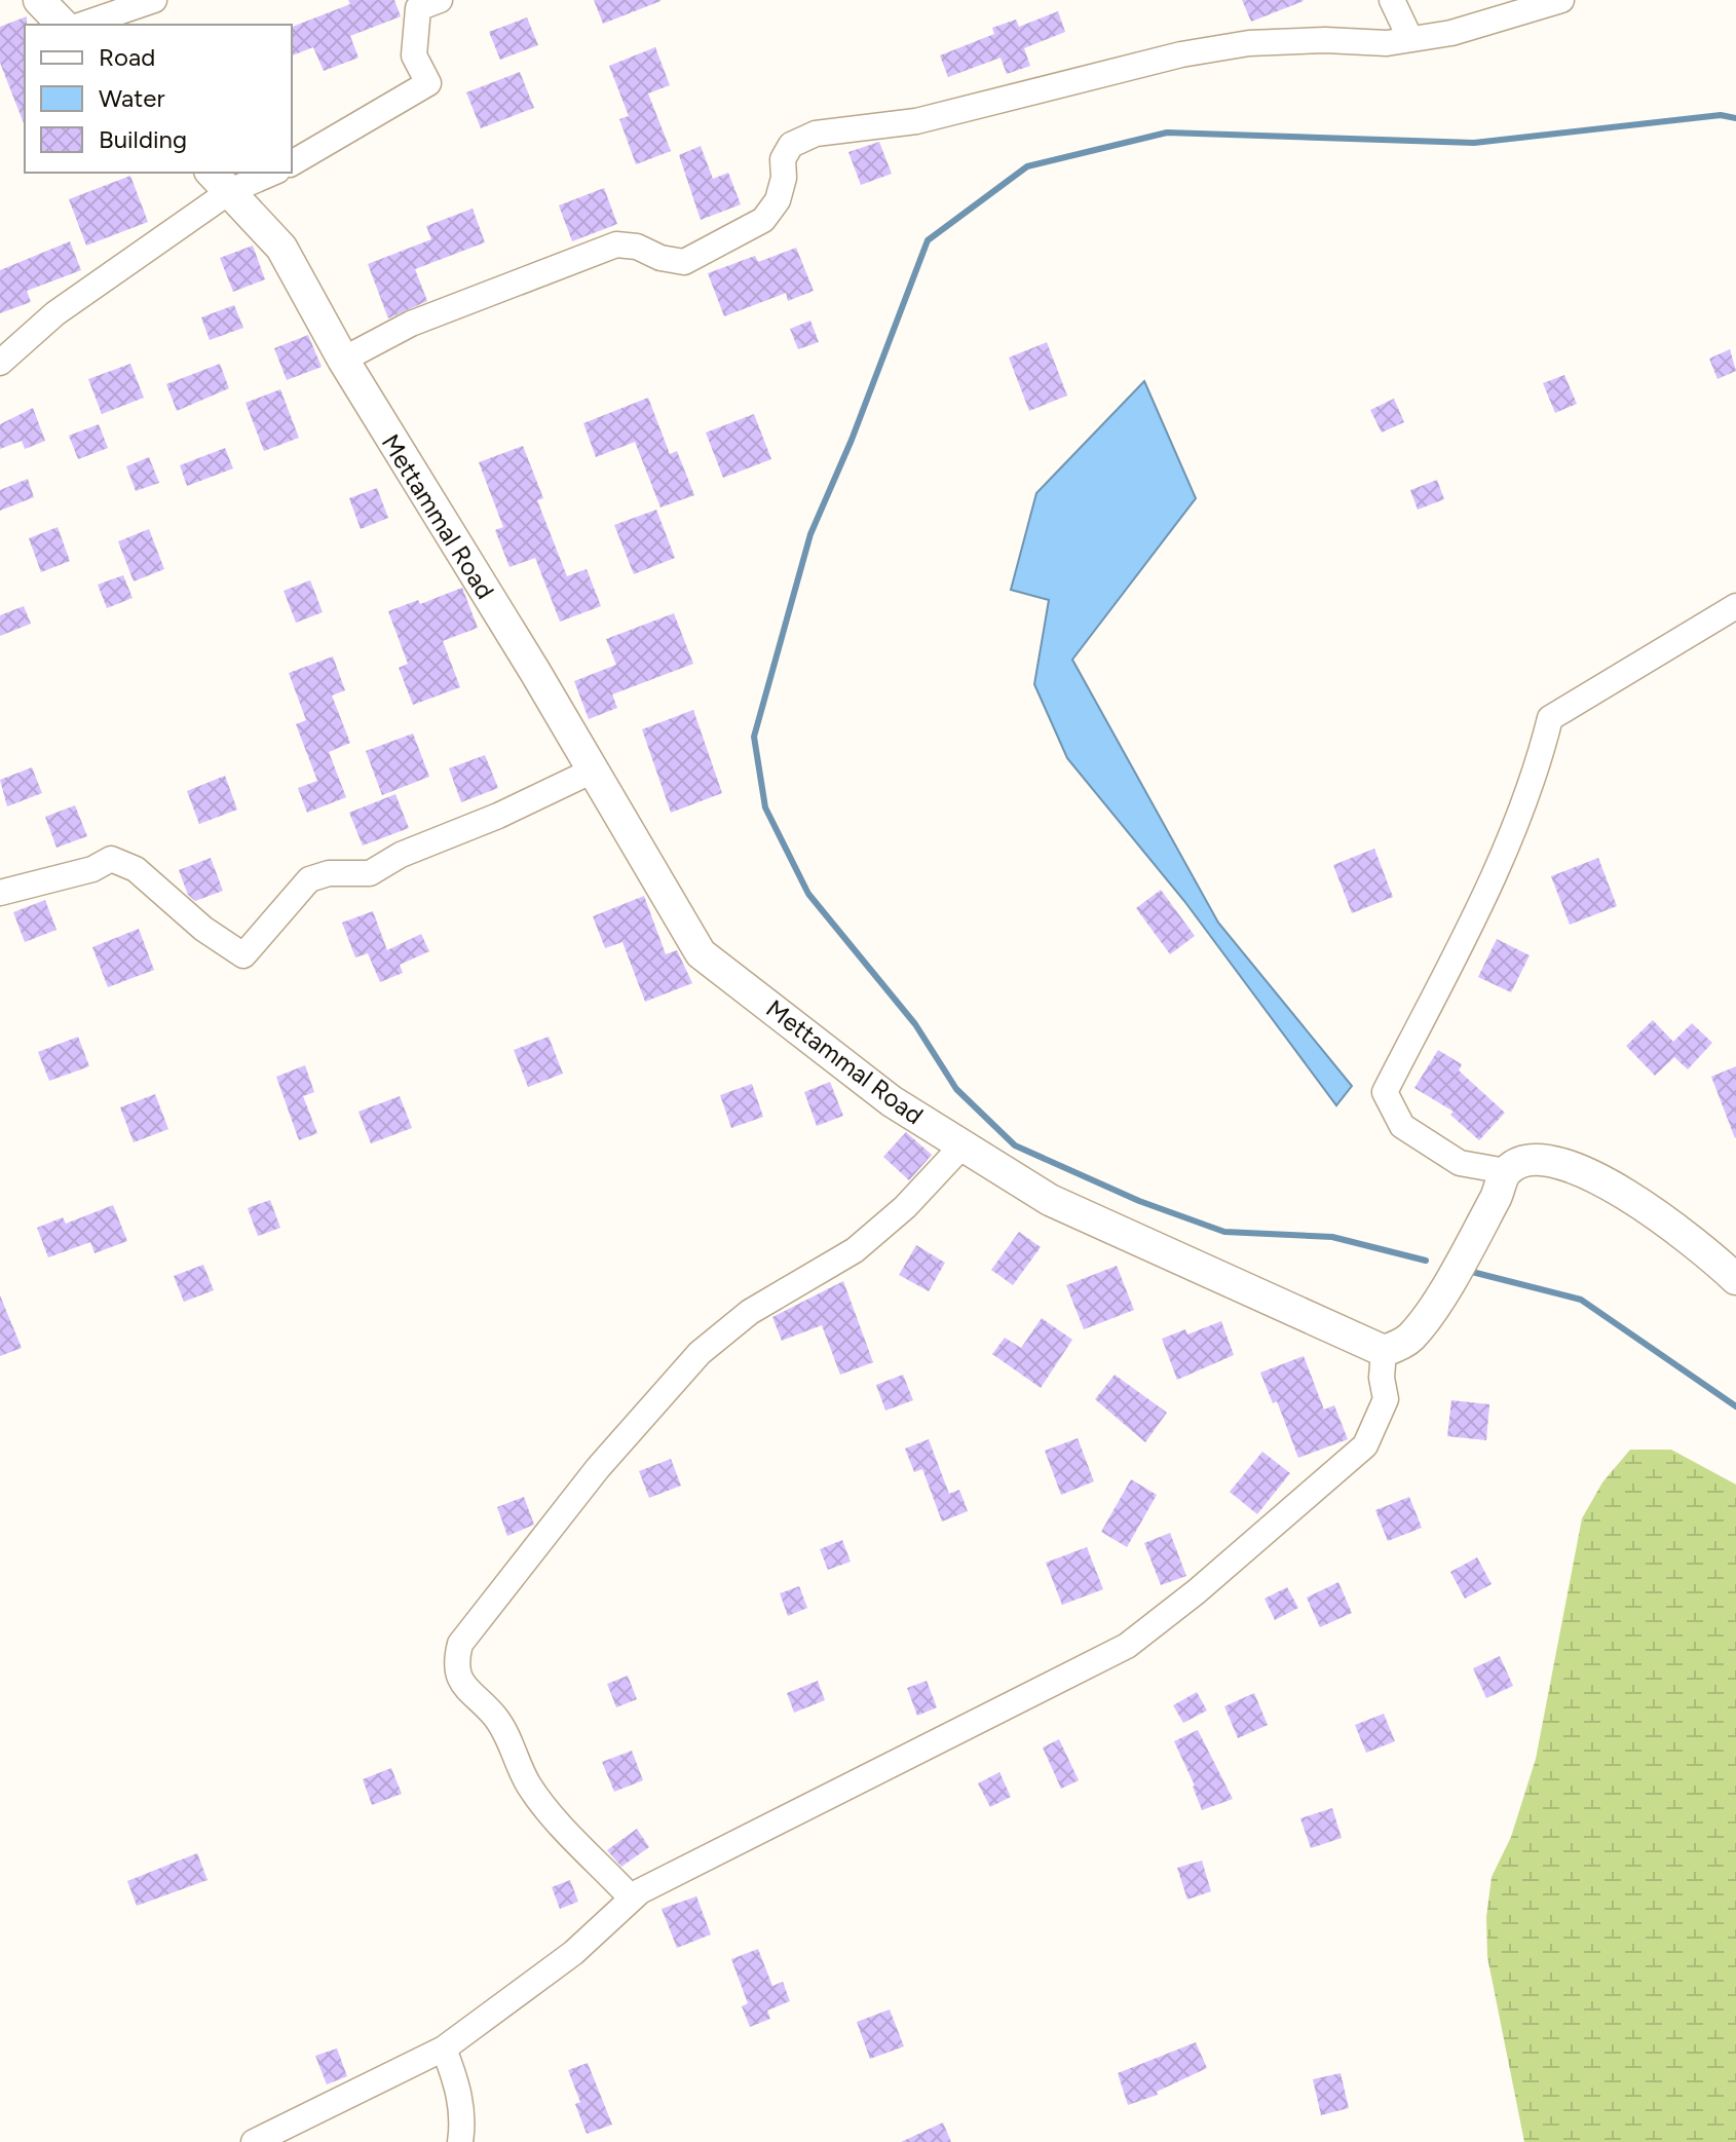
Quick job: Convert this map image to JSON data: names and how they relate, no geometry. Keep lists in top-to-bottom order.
{
  "streets": {
    "main road": ["Mettammal Road"]
  },
  "legend": ["Road", "Water", "Building"]
}
